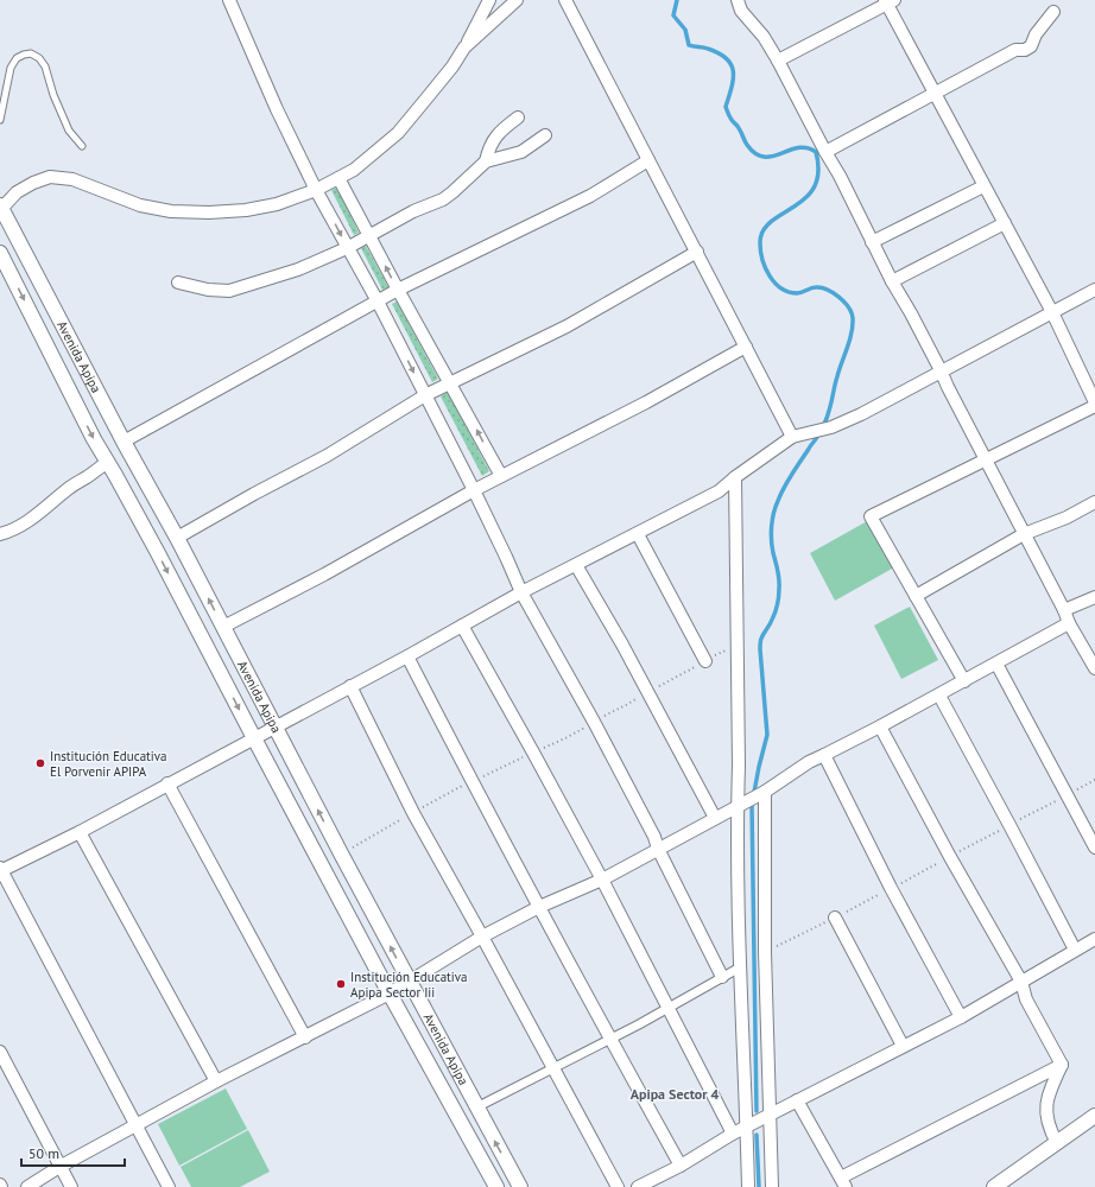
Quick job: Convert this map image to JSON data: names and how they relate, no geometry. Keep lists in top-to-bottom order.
{
  "streets": {
    "street": ["Avenida Apipa"]
  },
  "districts": ["Apipa Sector 4"],
  "places": ["Institución Educativa El Porvenir APIPA", "Institución Educativa Apipa Sector Iii"],
  "scale_bar": "50 m"
}
